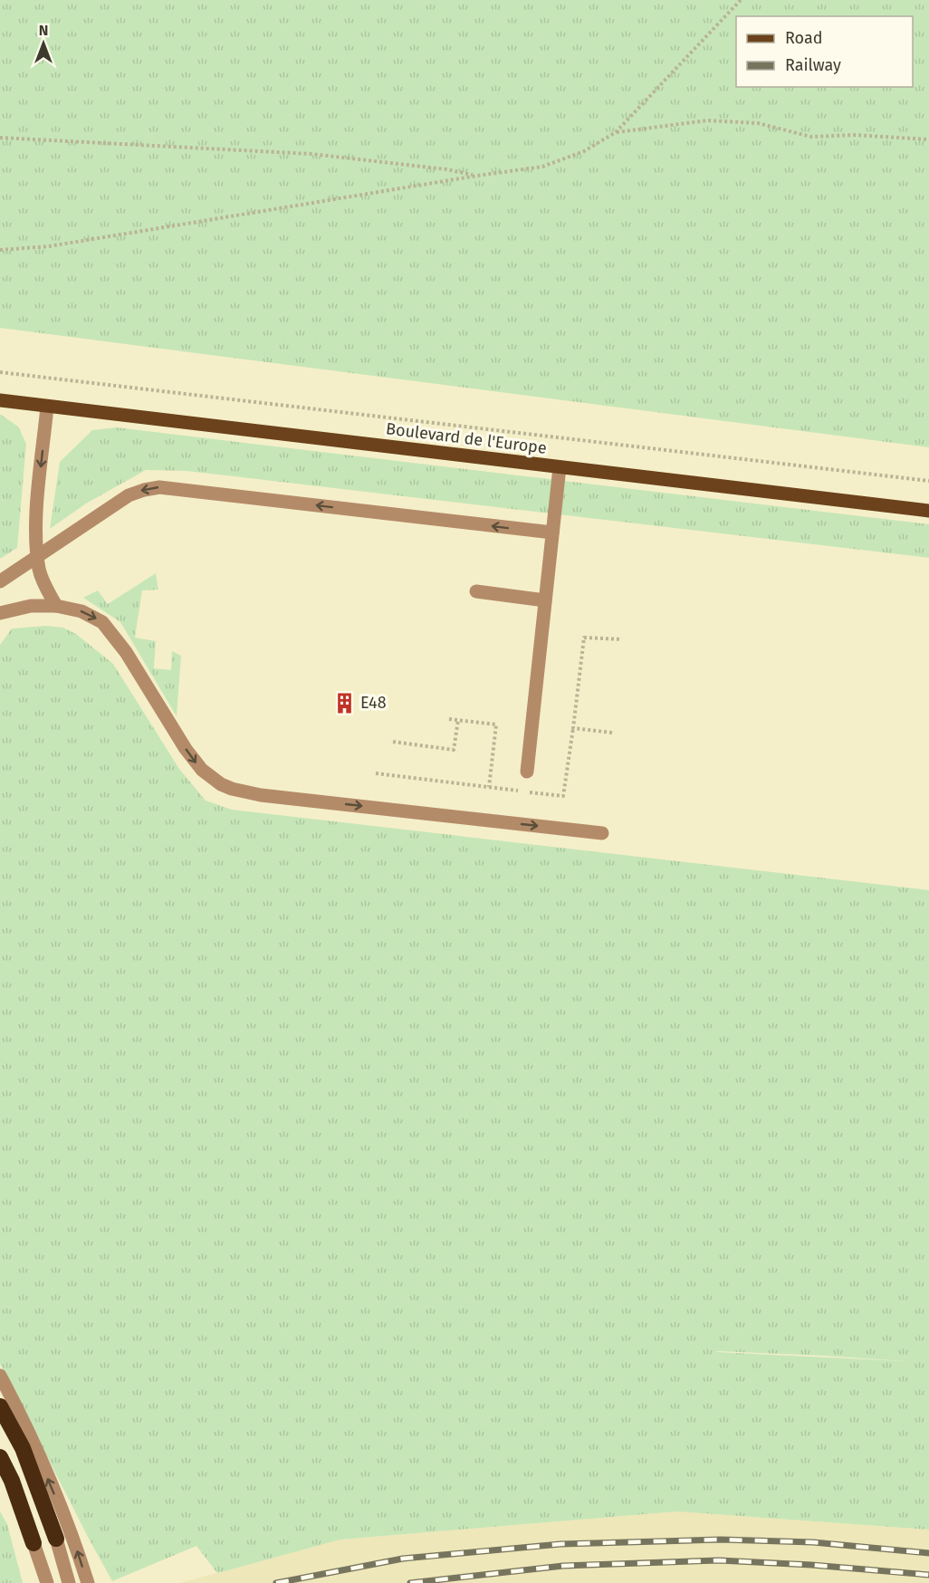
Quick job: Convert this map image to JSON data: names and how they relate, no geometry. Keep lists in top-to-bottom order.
{
  "streets": {
    "main road": ["Boulevard de l'Europe"]
  },
  "places": {
    "building": ["E48"]
  },
  "legend": ["Road", "Railway"],
  "north": "top"
}
